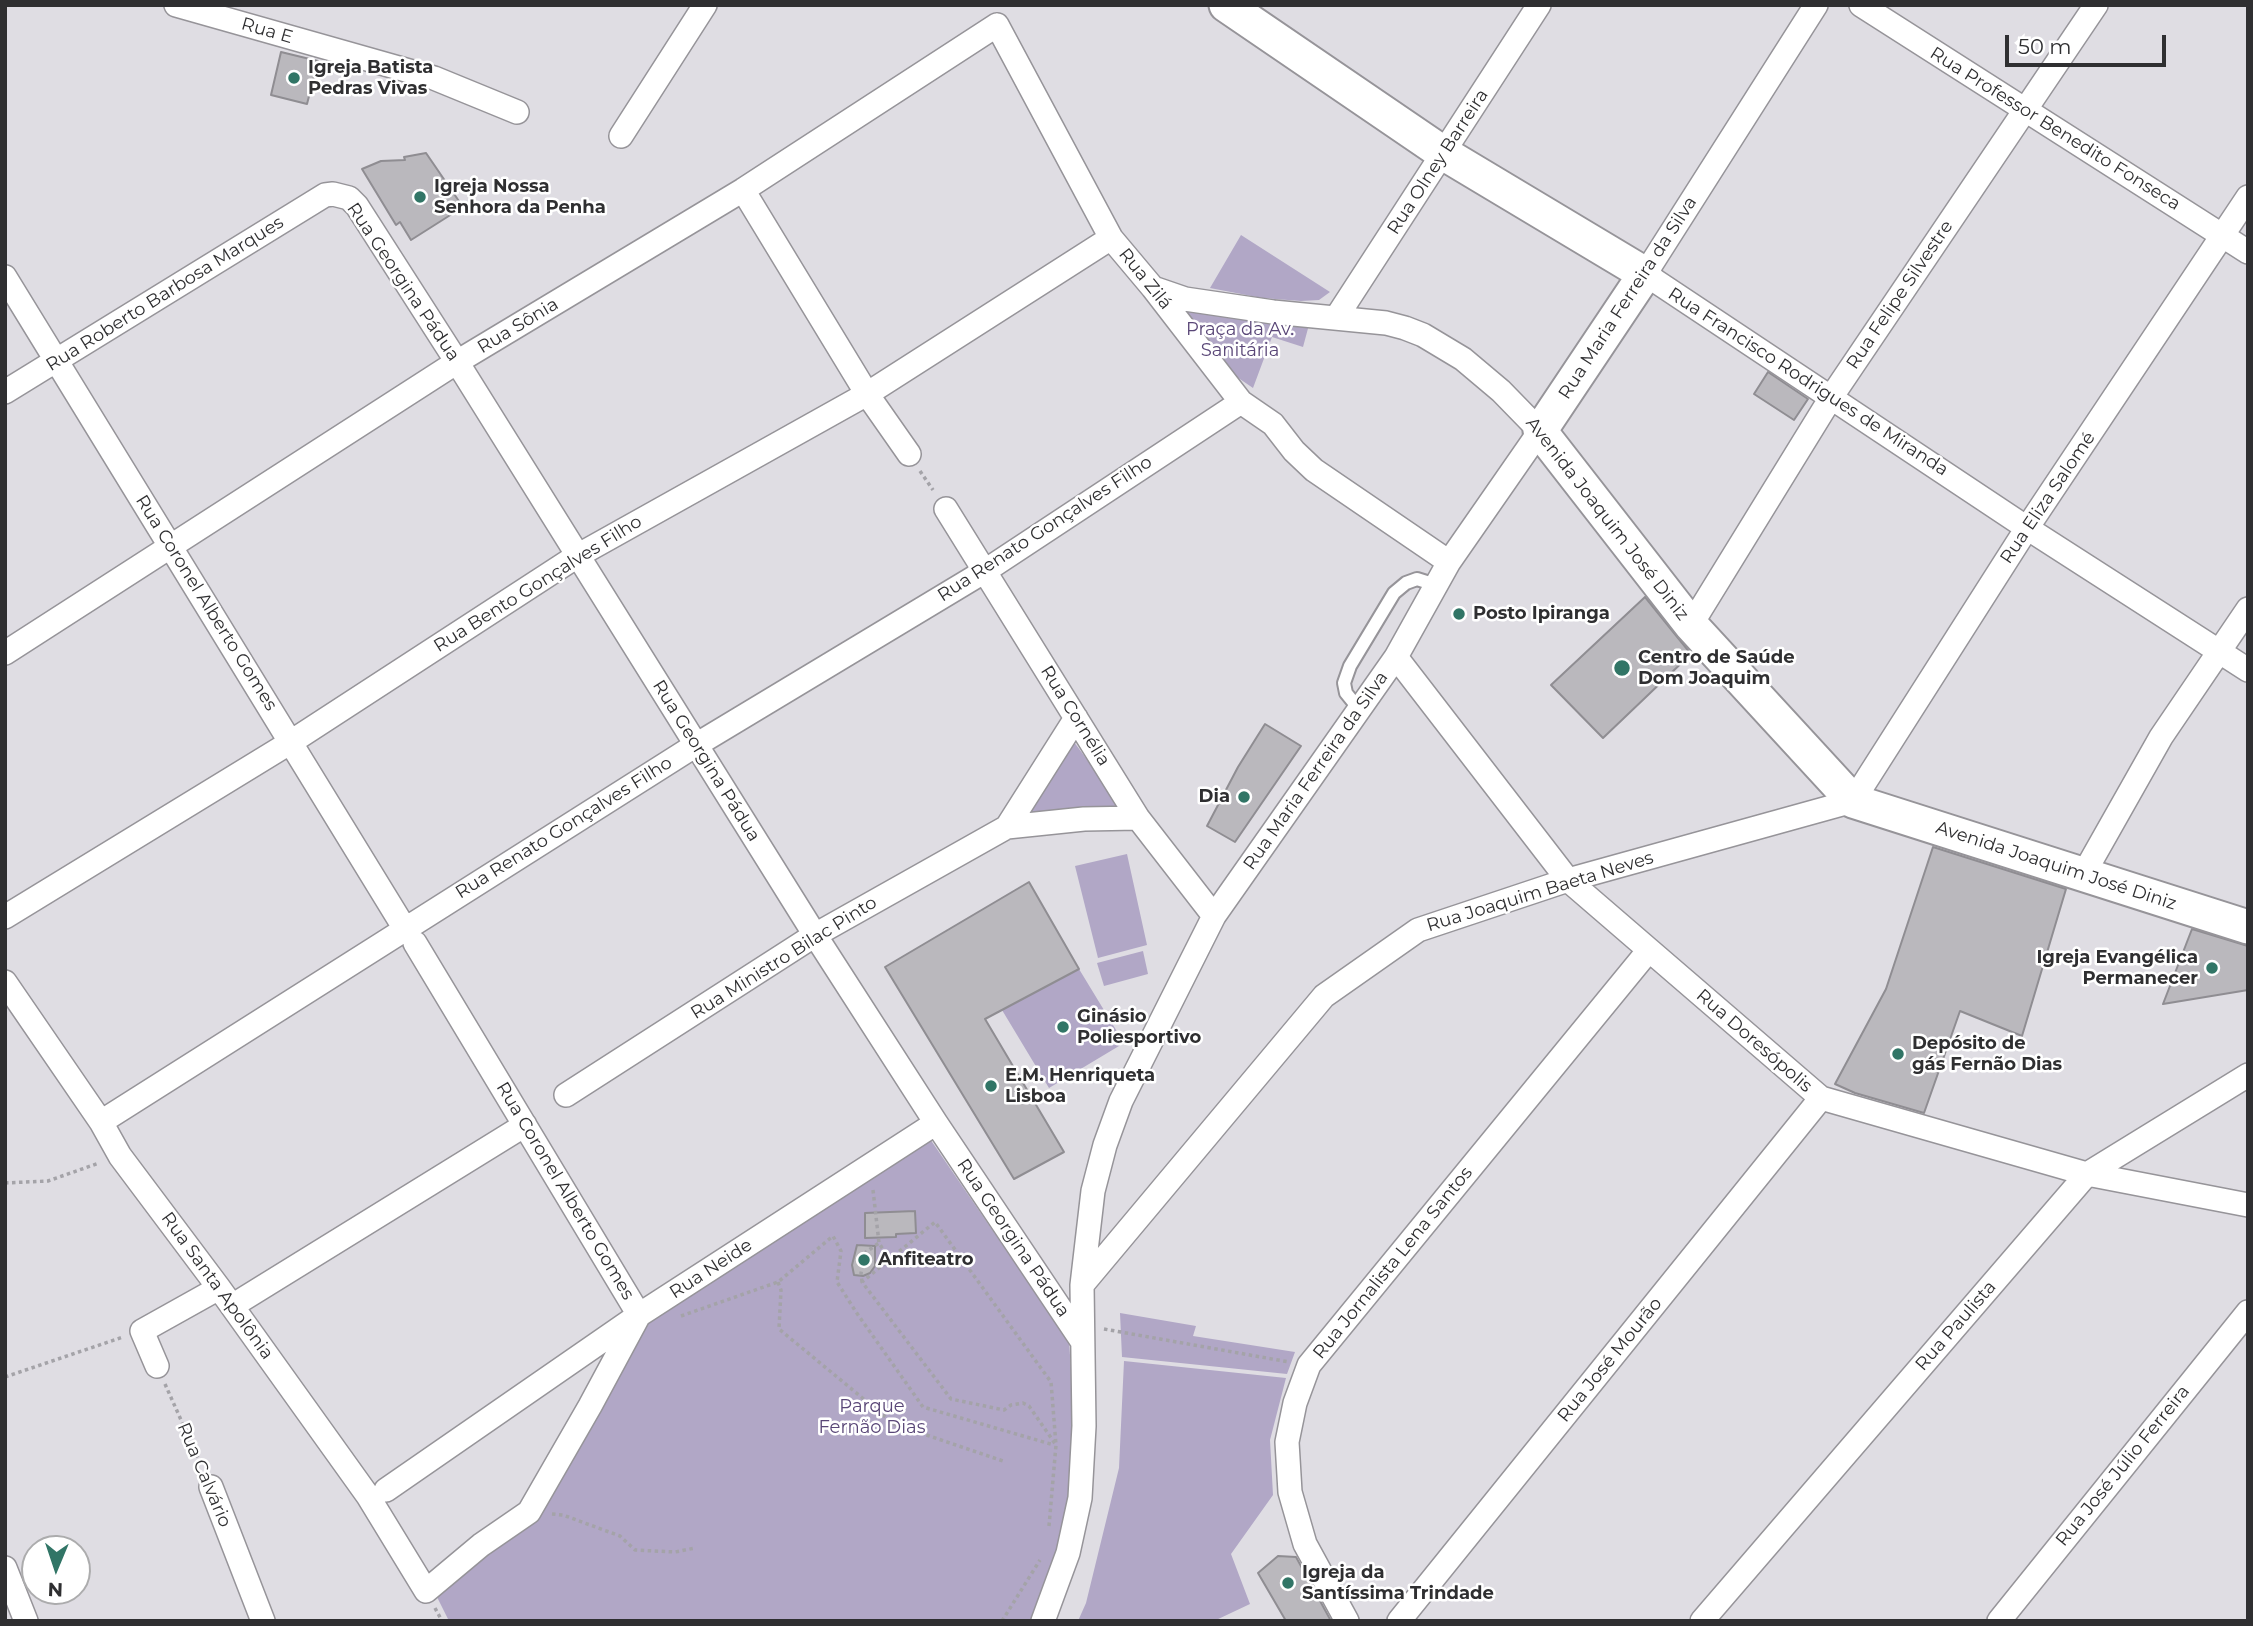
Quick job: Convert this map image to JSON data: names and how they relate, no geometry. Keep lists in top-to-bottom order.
{
  "streets": {
    "street": [
      "Rua E",
      "Rua Professor Benedito Fonseca",
      "Rua Olney Barreira",
      "Rua Zilá",
      "Rua Georgina Pádua",
      "Rua Roberto Barbosa Marques",
      "Rua Felipe Silvestre",
      "Rua Maria Ferreira da Silva",
      "Rua Sônia",
      "Rua Francisco Rodrigues de Miranda",
      "Rua Eliza Salomé",
      "Avenida Joaquim José Diniz",
      "Rua Renato Gonçalves Filho",
      "Rua Bento Gonçalves Filho",
      "Rua Coronel Alberto Gomes",
      "Rua Cornélia",
      "Rua Joaquim Baeta Neves",
      "Rua Ministro Bilac Pinto",
      "Rua Doresópolis",
      "Rua Jornalista Lena Santos",
      "Rua Neide",
      "Rua Santa Apolônia",
      "Rua Paulista",
      "Rua José Mourão",
      "Rua José Júlio Ferreira",
      "Rua Calvário"
    ]
  },
  "crossings": [
    ["Rua Professor Benedito Fonseca", "Rua Felipe Silvestre"],
    ["Rua Professor Benedito Fonseca", "Rua Eliza Salomé"],
    ["Rua Olney Barreira", "Rua Francisco Rodrigues de Miranda"],
    ["Rua Olney Barreira", "Avenida Joaquim José Diniz"],
    ["Rua Zilá", "Rua Maria Ferreira da Silva"],
    ["Rua Zilá", "Rua Sônia"],
    ["Rua Zilá", "Avenida Joaquim José Diniz"],
    ["Rua Zilá", "Rua Renato Gonçalves Filho"],
    ["Rua Zilá", "Rua Bento Gonçalves Filho"],
    ["Rua Georgina Pádua", "Rua Roberto Barbosa Marques"],
    ["Rua Georgina Pádua", "Rua Maria Ferreira da Silva"],
    ["Rua Georgina Pádua", "Rua Sônia"],
    ["Rua Georgina Pádua", "Rua Renato Gonçalves Filho"],
    ["Rua Georgina Pádua", "Rua Bento Gonçalves Filho"],
    ["Rua Georgina Pádua", "Rua Ministro Bilac Pinto"],
    ["Rua Georgina Pádua", "Rua Neide"],
    ["Rua Roberto Barbosa Marques", "Rua Coronel Alberto Gomes"],
    ["Rua Felipe Silvestre", "Rua Francisco Rodrigues de Miranda"],
    ["Rua Felipe Silvestre", "Avenida Joaquim José Diniz"],
    ["Rua Maria Ferreira da Silva", "Rua Francisco Rodrigues de Miranda"],
    ["Rua Maria Ferreira da Silva", "Avenida Joaquim José Diniz"],
    ["Rua Maria Ferreira da Silva", "Rua Cornélia"],
    ["Rua Maria Ferreira da Silva", "Rua Joaquim Baeta Neves"],
    ["Rua Maria Ferreira da Silva", "Rua Doresópolis"],
    ["Rua Sônia", "Rua Coronel Alberto Gomes"],
    ["Rua Francisco Rodrigues de Miranda", "Rua Eliza Salomé"],
    ["Rua Eliza Salomé", "Avenida Joaquim José Diniz"],
    ["Rua Eliza Salomé", "Rua Joaquim Baeta Neves"],
    ["Avenida Joaquim José Diniz", "Rua Joaquim Baeta Neves"],
    ["Rua Renato Gonçalves Filho", "Rua Coronel Alberto Gomes"],
    ["Rua Renato Gonçalves Filho", "Rua Cornélia"],
    ["Rua Renato Gonçalves Filho", "Rua Santa Apolônia"],
    ["Rua Bento Gonçalves Filho", "Rua Coronel Alberto Gomes"],
    ["Rua Coronel Alberto Gomes", "Rua Neide"],
    ["Rua Coronel Alberto Gomes", "Rua Santa Apolônia"],
    ["Rua Cornélia", "Rua Ministro Bilac Pinto"],
    ["Rua Joaquim Baeta Neves", "Rua Doresópolis"],
    ["Rua Doresópolis", "Rua Jornalista Lena Santos"],
    ["Rua Doresópolis", "Rua Paulista"],
    ["Rua Doresópolis", "Rua José Mourão"]
  ],
  "parks": ["Praça da Av. Sanitária", "Parque Fernão Dias"],
  "places": [
    "Igreja Batista Pedras Vivas",
    "Igreja Nossa Senhora da Penha",
    "Posto Ipiranga",
    "Centro de Saúde Dom Joaquim",
    "Dia",
    "Igreja Evangélica Permanecer",
    "Ginásio Poliesportivo",
    "Depósito de gás Fernão Dias",
    "E.M. Henriqueta Lisboa",
    "Anfiteatro",
    "Igreja da Santíssima Trindade"
  ],
  "scale_bar": "50 m",
  "north": "bottom"
}
